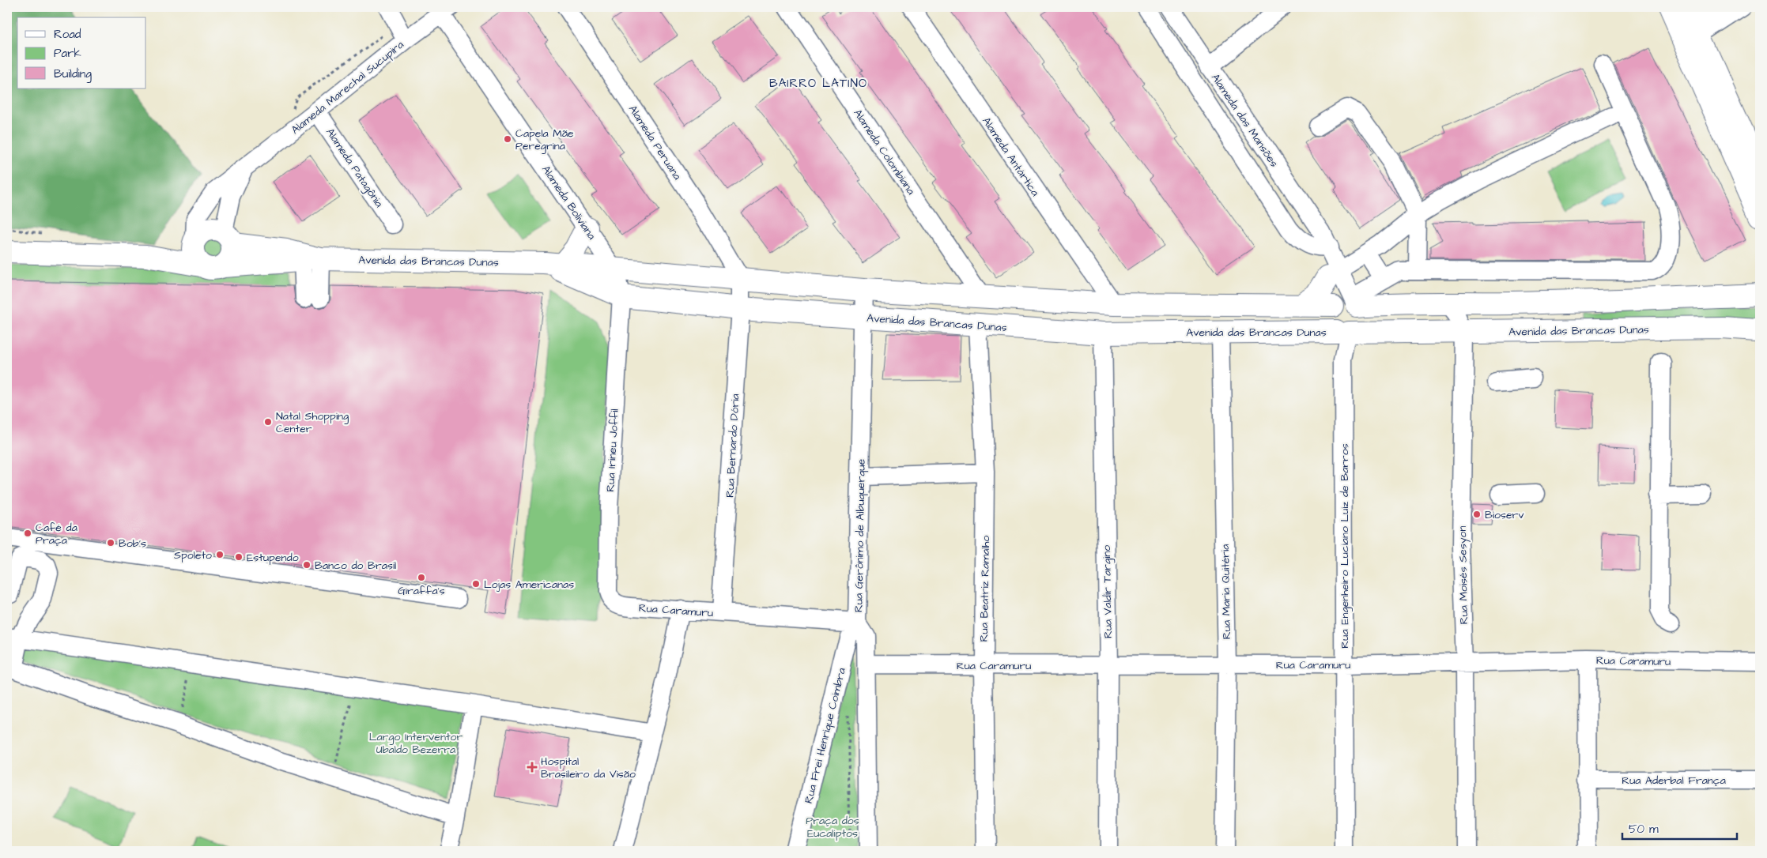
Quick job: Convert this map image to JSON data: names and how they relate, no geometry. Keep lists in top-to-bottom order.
{
  "streets": {
    "main road": ["Avenida das Brancas Dunas"],
    "street": [
      "Alameda Marechal Sucupira",
      "Alameda das Mansões",
      "Alameda Peruana",
      "Alameda Colombiana",
      "Alameda Antártica",
      "Alameda Patagônia",
      "Alameda Boliviana",
      "Rua Bernardo Dória",
      "Rua Irineu Joffil",
      "Rua Gerônimo de Albuquerque",
      "Rua Engenheiro Luciano Luiz de Barros",
      "Rua Moisés Sesyon",
      "Rua Beatriz Ramalho",
      "Rua Valdir Targino",
      "Rua Maria Quitéria",
      "Rua Caramuru",
      "Rua Frei Henrique Coimbra",
      "Rua Aderbal França"
    ]
  },
  "crossings": [
    ["Alameda Marechal Sucupira", "Alameda Patagônia"],
    ["Alameda Marechal Sucupira", "Alameda Boliviana"],
    ["Alameda Marechal Sucupira", "Avenida das Brancas Dunas"],
    ["Alameda das Mansões", "Avenida das Brancas Dunas"],
    ["Alameda das Mansões", "Rua Engenheiro Luciano Luiz de Barros"],
    ["Alameda Peruana", "Avenida das Brancas Dunas"],
    ["Alameda Peruana", "Rua Bernardo Dória"],
    ["Alameda Colombiana", "Avenida das Brancas Dunas"],
    ["Alameda Antártica", "Avenida das Brancas Dunas"],
    ["Alameda Boliviana", "Avenida das Brancas Dunas"],
    ["Alameda Boliviana", "Rua Irineu Joffil"],
    ["Avenida das Brancas Dunas", "Rua Bernardo Dória"],
    ["Avenida das Brancas Dunas", "Rua Irineu Joffil"],
    ["Avenida das Brancas Dunas", "Rua Gerônimo de Albuquerque"],
    ["Avenida das Brancas Dunas", "Rua Engenheiro Luciano Luiz de Barros"],
    ["Avenida das Brancas Dunas", "Rua Moisés Sesyon"],
    ["Avenida das Brancas Dunas", "Rua Beatriz Ramalho"],
    ["Avenida das Brancas Dunas", "Rua Valdir Targino"],
    ["Avenida das Brancas Dunas", "Rua Maria Quitéria"],
    ["Rua Bernardo Dória", "Rua Caramuru"],
    ["Rua Irineu Joffil", "Rua Caramuru"],
    ["Rua Gerônimo de Albuquerque", "Rua Caramuru"],
    ["Rua Gerônimo de Albuquerque", "Rua Frei Henrique Coimbra"],
    ["Rua Engenheiro Luciano Luiz de Barros", "Rua Caramuru"],
    ["Rua Moisés Sesyon", "Rua Caramuru"],
    ["Rua Beatriz Ramalho", "Rua Caramuru"],
    ["Rua Valdir Targino", "Rua Caramuru"],
    ["Rua Maria Quitéria", "Rua Caramuru"],
    ["Rua Caramuru", "Rua Frei Henrique Coimbra"]
  ],
  "districts": ["BAIRRO LATINO"],
  "parks": ["Largo Interventor Ubaldo Bezerra", "Praça dos Eucaliptos"],
  "places": {
    "other": [
      "Capela Mãe Peregrina",
      "Natal Shopping Center",
      "Bioserv",
      "Café da Praça",
      "Bob's",
      "Spoleto",
      "Estupendo",
      "Banco do Brasil",
      "Giraffa's",
      "Lojas Americanas"
    ],
    "health": ["Hospital Brasileiro da Visão"]
  },
  "legend": ["Road", "Park", "Building"],
  "scale_bar": "50 m"
}
